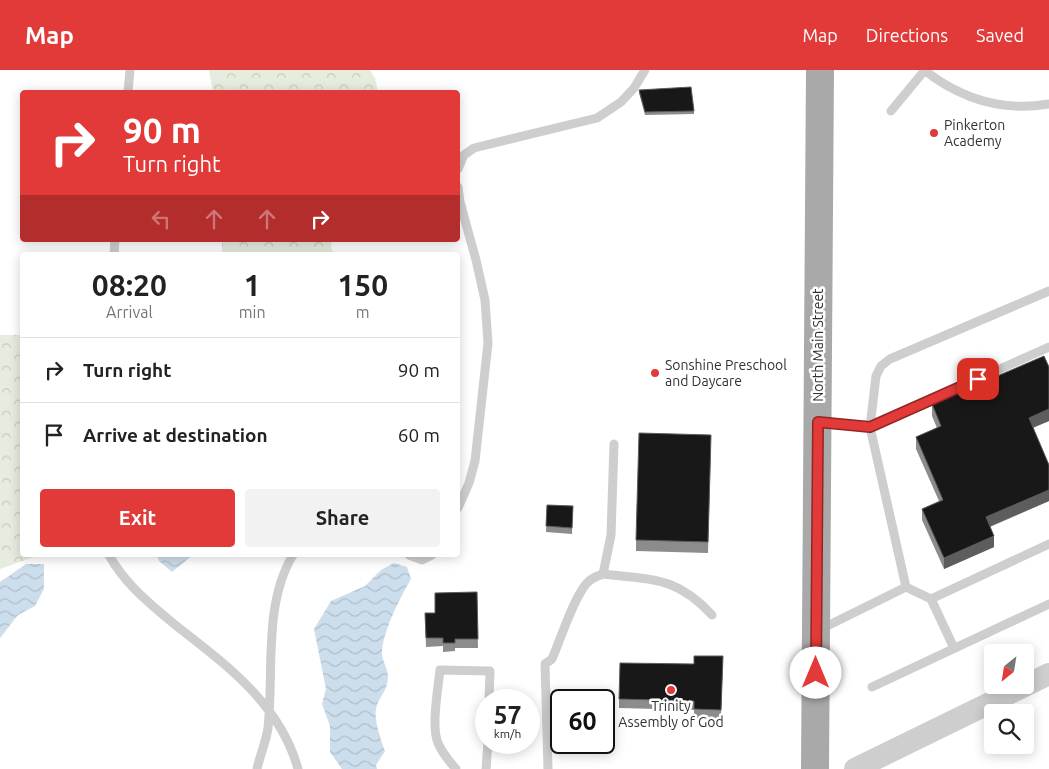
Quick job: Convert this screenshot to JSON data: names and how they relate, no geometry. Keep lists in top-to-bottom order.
{
  "streets": {
    "main road": ["North Main Street"]
  },
  "places": ["Pinkerton Academy", "Sonshine Preschool and Daycare", "Trinity Assembly of God"],
  "north": "bottom left",
  "page": {
    "header": "Map",
    "nav": ["Map", "Directions", "Saved"],
    "turn": ["90 m", "Turn right"],
    "eta": [
      "08:20",
      "Arrival",
      "1",
      "min",
      "150",
      "m"
    ],
    "list": [
      {
        "name": "Turn right",
        "value": "90 m"
      },
      {
        "name": "Arrive at destination",
        "value": "60 m"
      }
    ],
    "buttons": ["Exit", "Share"],
    "speed": "57 km/h",
    "limit": "60"
  }
}
